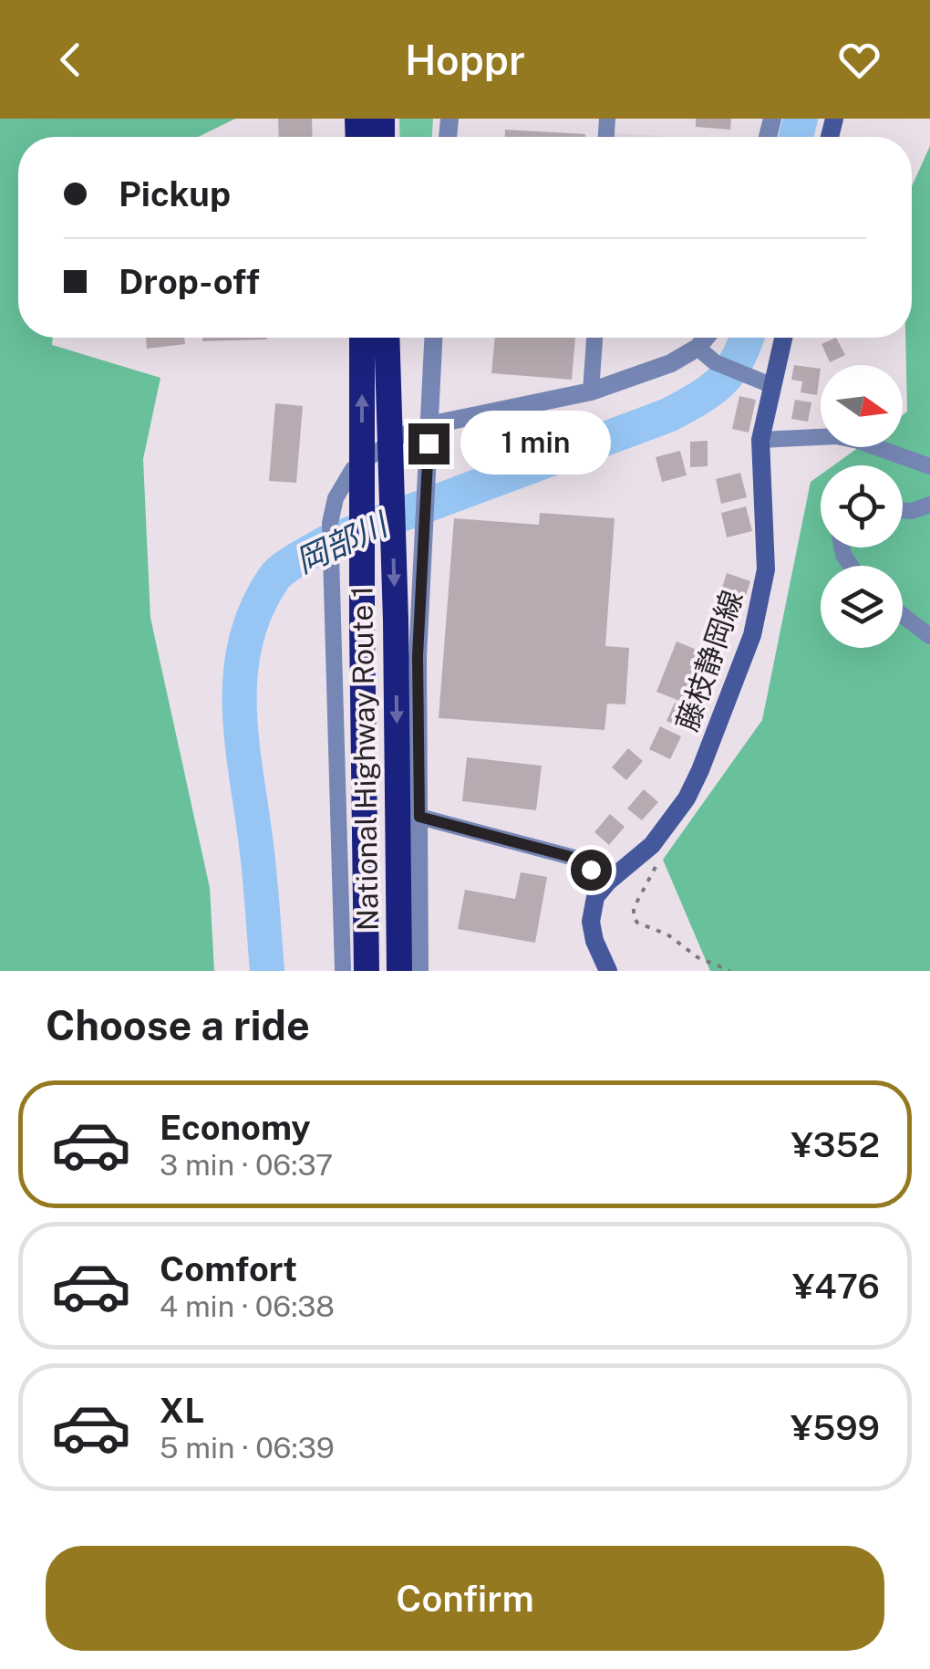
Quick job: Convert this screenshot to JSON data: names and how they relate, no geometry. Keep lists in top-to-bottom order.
{
  "streets": {
    "highway": ["National Highway Route 1"],
    "main road": ["藤枝静岡線"]
  },
  "water": ["岡部川"],
  "north": "right",
  "page": {
    "header": "Hoppr",
    "banner": ["Pickup", "Drop-off"],
    "bubble": "1 min",
    "heading": "Choose a ride",
    "list": [
      {
        "name": "Economy",
        "note": "3 min · 06:37",
        "value": "¥352"
      },
      {
        "name": "Comfort",
        "note": "4 min · 06:38",
        "value": "¥476"
      },
      {
        "name": "XL",
        "note": "5 min · 06:39",
        "value": "¥599"
      }
    ],
    "buttons": "Confirm"
  }
}
